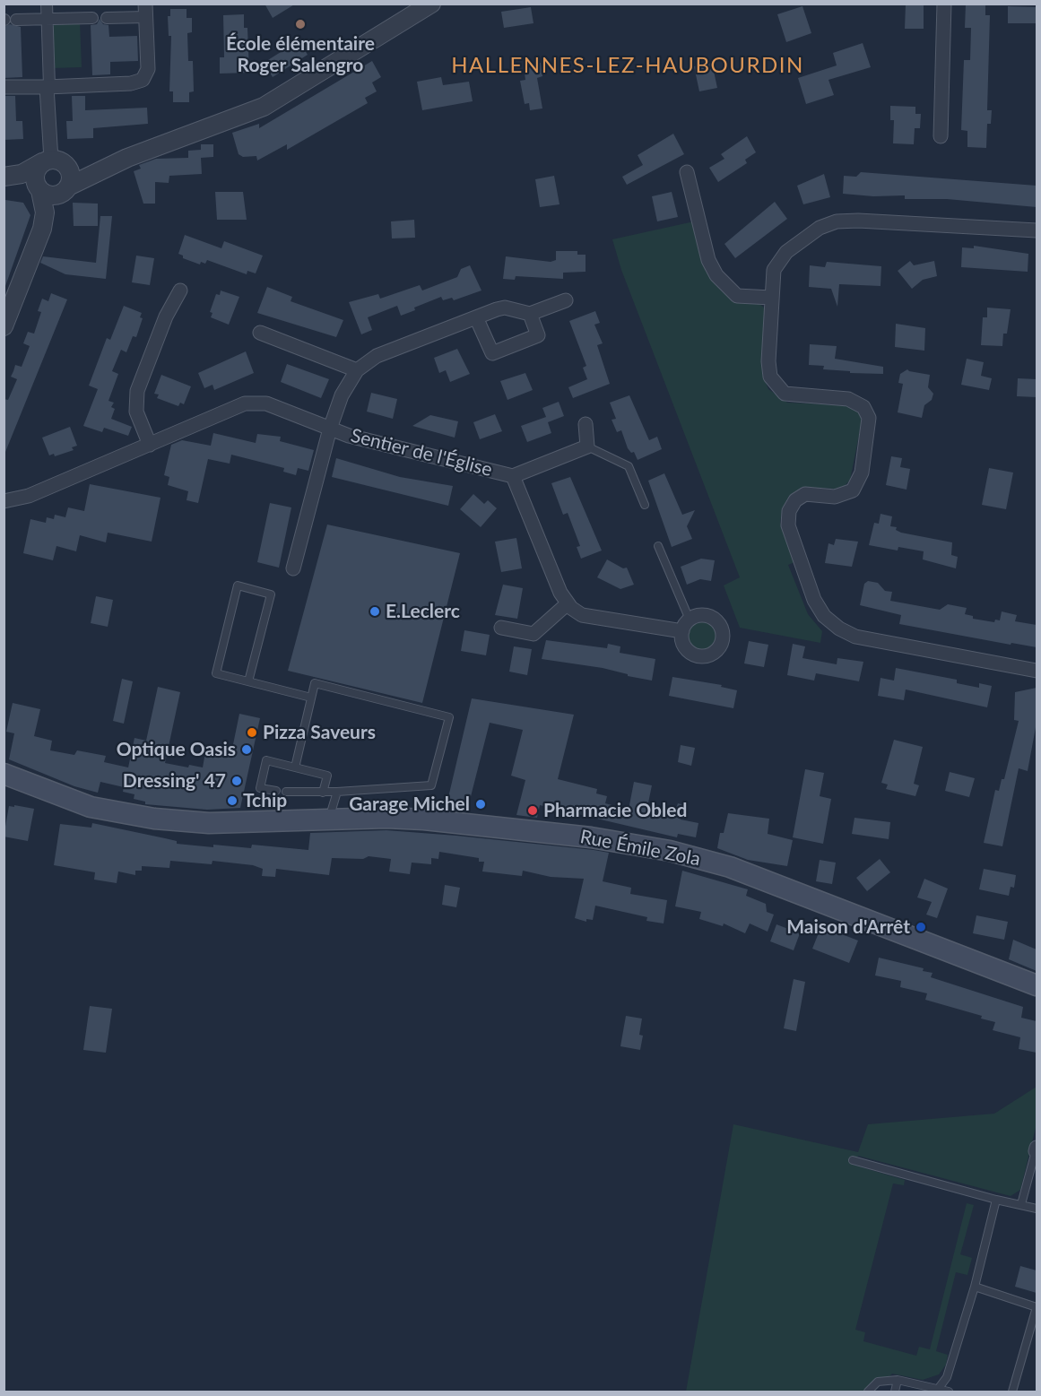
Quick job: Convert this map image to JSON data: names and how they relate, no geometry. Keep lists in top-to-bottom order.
{
  "streets": {
    "main road": ["Rue Émile Zola"],
    "street": ["Sentier de l'Église"]
  },
  "districts": ["HALLENNES-LEZ-HAUBOURDIN"],
  "places": [
    "École élémentaire Roger Salengro",
    "E.Leclerc",
    "Pizza Saveurs",
    "Optique Oasis",
    "Dressing' 47",
    "Tchip",
    "Garage Michel",
    "Pharmacie Obled",
    "Maison d'Arrêt"
  ]
}
